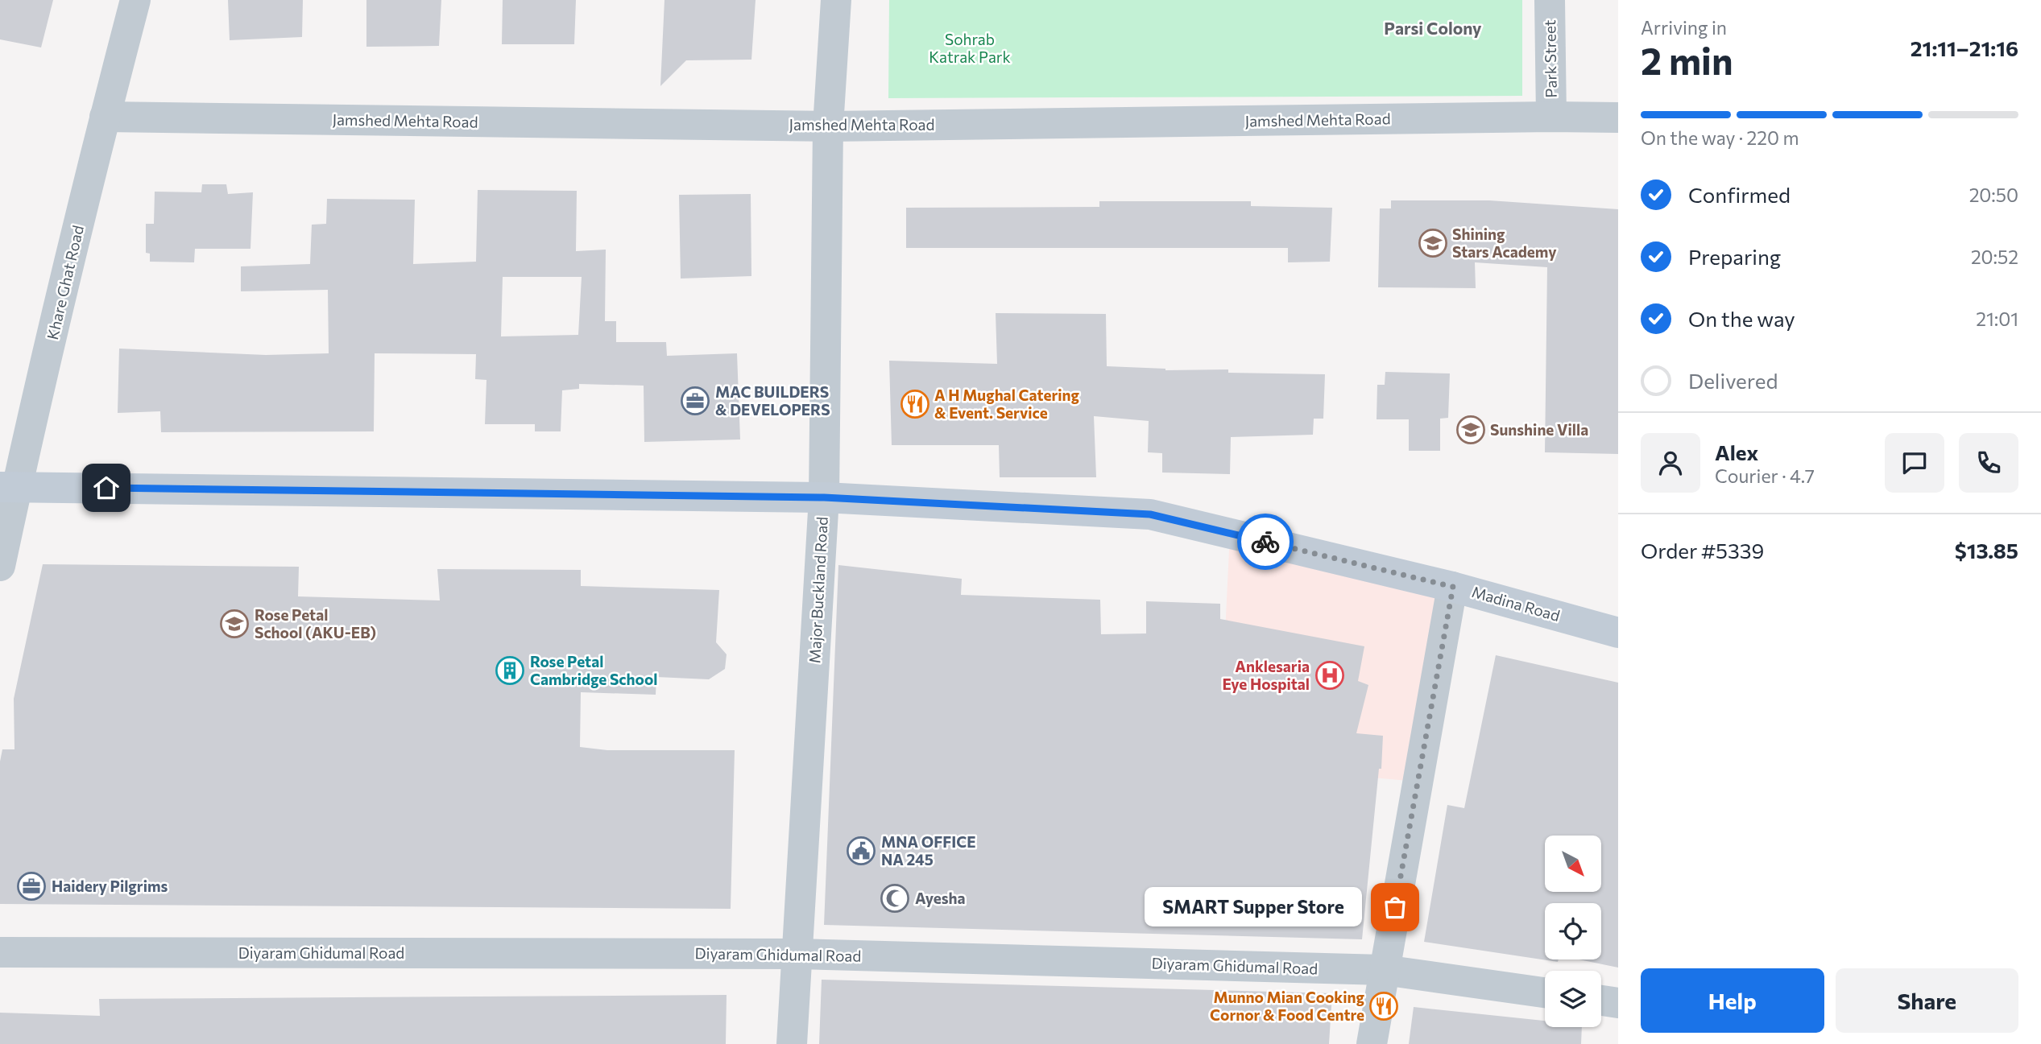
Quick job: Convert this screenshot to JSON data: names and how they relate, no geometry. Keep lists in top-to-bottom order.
{
  "streets": {
    "main road": ["Madina Road"],
    "street": [
      "Park Street",
      "Jamshed Mehta Road",
      "Khare Ghat Road",
      "Major Buckland Road",
      "Diyaram Ghidumal Road"
    ]
  },
  "crossings": [
    ["Park Street", "Jamshed Mehta Road"],
    ["Jamshed Mehta Road", "Khare Ghat Road"],
    ["Jamshed Mehta Road", "Major Buckland Road"],
    ["Khare Ghat Road", "Madina Road"],
    ["Major Buckland Road", "Madina Road"],
    ["Major Buckland Road", "Diyaram Ghidumal Road"]
  ],
  "districts": ["Parsi Colony"],
  "parks": ["Sohrab Katrak Park"],
  "places": {
    "school or university": ["Shining Stars Academy", "Sunshine Villa", "Rose Petal School (AKU-EB)"],
    "office": ["MAC BUILDERS & DEVELOPERS", "Haidery Pilgrims"],
    "restaurant": ["A H Mughal Catering & Event. Service", "Munno Mian Cooking Cornor & Food Centre"],
    "building": ["Rose Petal Cambridge School"],
    "hospital": ["Anklesaria Eye Hospital"],
    "public building": ["MNA OFFICE NA 245"],
    "mosque": ["Ayesha"],
    "other": ["SMART Supper Store"]
  },
  "north": "bottom right",
  "page": {
    "heading": ["2 min", "Arriving in", "21:11–21:16"],
    "panel": [
      "Alex",
      "Courier · 4.7",
      "Order #5339",
      "$13.85"
    ],
    "bar": "On the way · 220 m",
    "list": [
      ["Confirmed", "20:50"],
      ["Preparing", "20:52"],
      ["On the way", "21:01"],
      "Delivered"
    ],
    "bubble": "SMART Supper Store",
    "buttons": ["Help", "Share"]
  }
}
